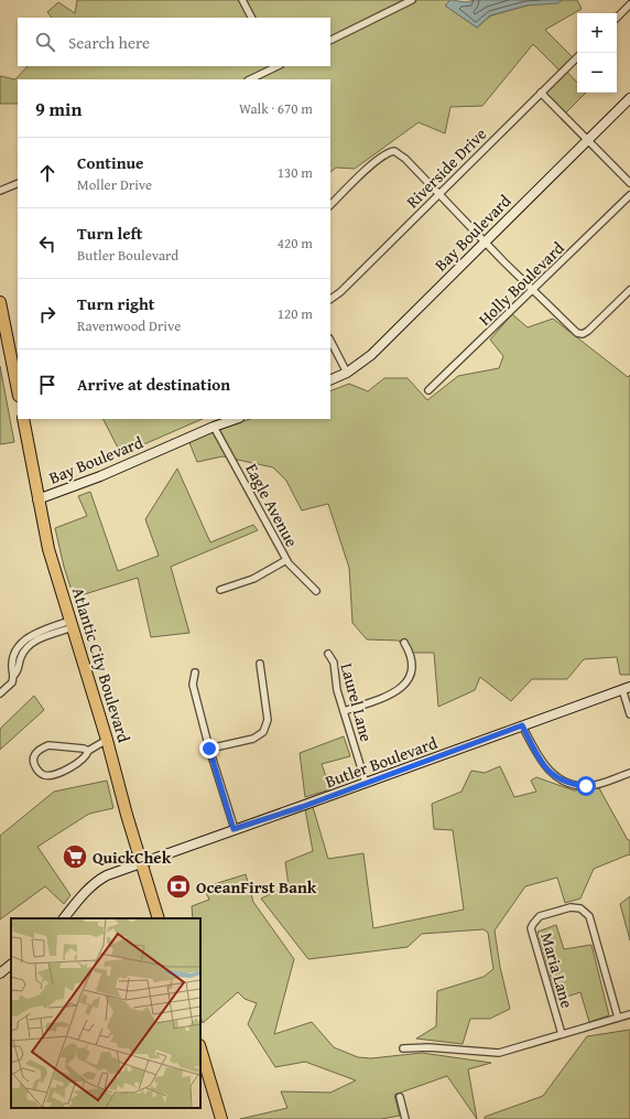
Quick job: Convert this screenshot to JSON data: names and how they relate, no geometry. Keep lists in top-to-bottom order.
{
  "streets": {
    "highway": ["Atlantic City Boulevard"],
    "street": [
      "Riverside Drive",
      "Bay Boulevard",
      "Holly Boulevard",
      "Eagle Avenue",
      "Laurel Lane",
      "Butler Boulevard",
      "Maria Lane"
    ]
  },
  "crossings": [
    ["Bay Boulevard", "Eagle Avenue"],
    ["Bay Boulevard", "Atlantic City Boulevard"],
    ["Atlantic City Boulevard", "Butler Boulevard"],
    ["Laurel Lane", "Butler Boulevard"]
  ],
  "places": {
    "supermarket": ["QuickChek"],
    "bank": ["OceanFirst Bank"]
  },
  "page": {
    "map_buttons": ["+", "−"],
    "search": "Search here",
    "heading": ["9 min", "Walk · 670 m"],
    "list": [
      ["Continue", "Moller Drive", "130 m"],
      ["Turn left", "Butler Boulevard", "420 m"],
      ["Turn right", "Ravenwood Drive", "120 m"],
      "Arrive at destination"
    ]
  }
}
